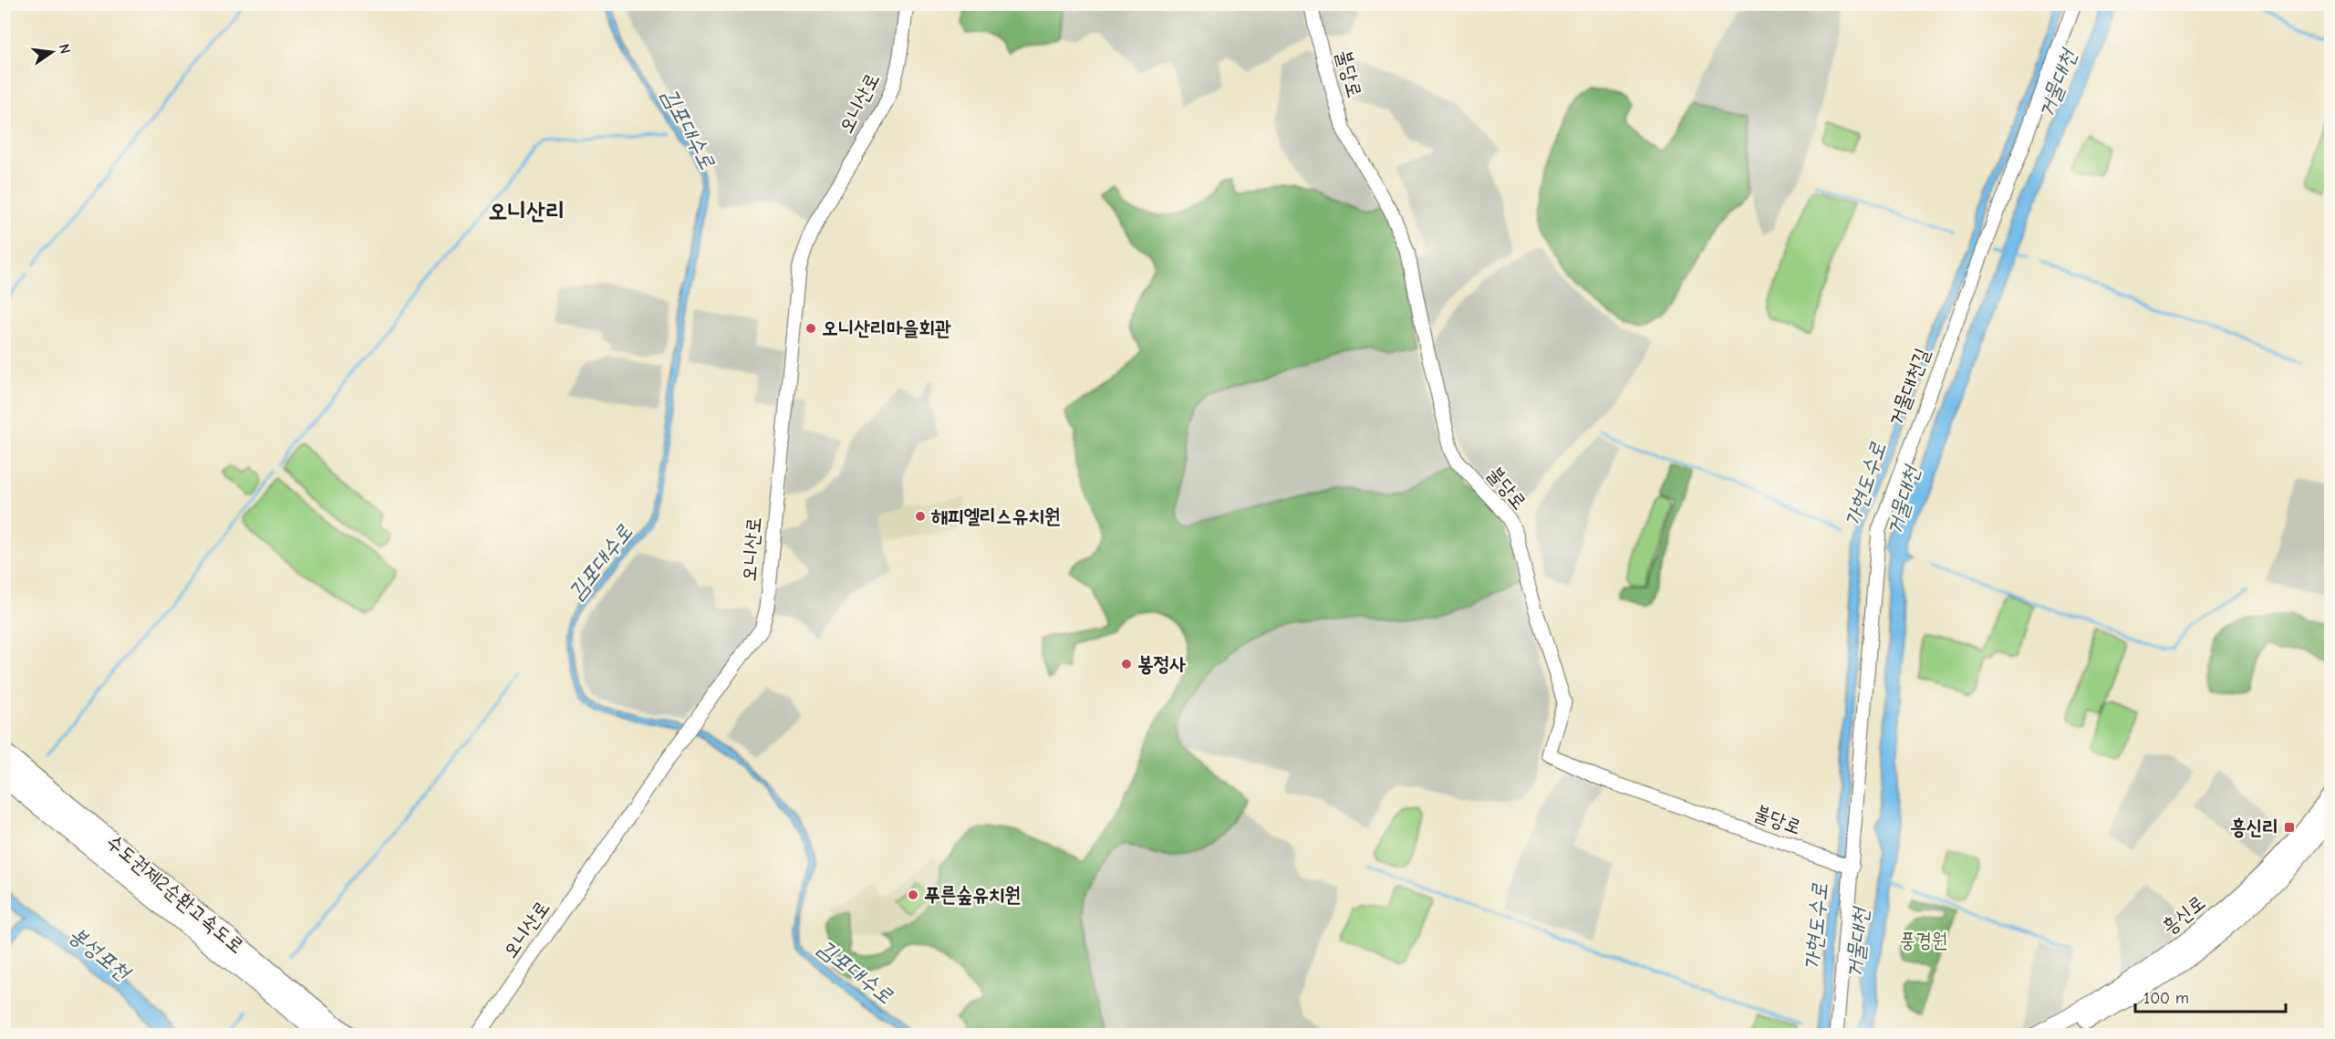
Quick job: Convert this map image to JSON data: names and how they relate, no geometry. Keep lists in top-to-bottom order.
{
  "streets": {
    "highway": ["수도권제2순환고속도로"],
    "main road": ["흥신로"],
    "street": ["불당로", "오니산로", "거물대천길"]
  },
  "crossings": [
    ["불당로", "거물대천길"]
  ],
  "districts": ["오니산리"],
  "water": [
    "거물대천",
    "김포대수로",
    "가현도수로",
    "봉성포천"
  ],
  "parks": ["풍경원"],
  "places": {
    "other": [
      "오니산리마을회관",
      "해피엘리스유치원",
      "봉정사",
      "푸른숲유치원"
    ],
    "transit": ["흥신리"]
  },
  "scale_bar": "100 m",
  "north": "right"
}
